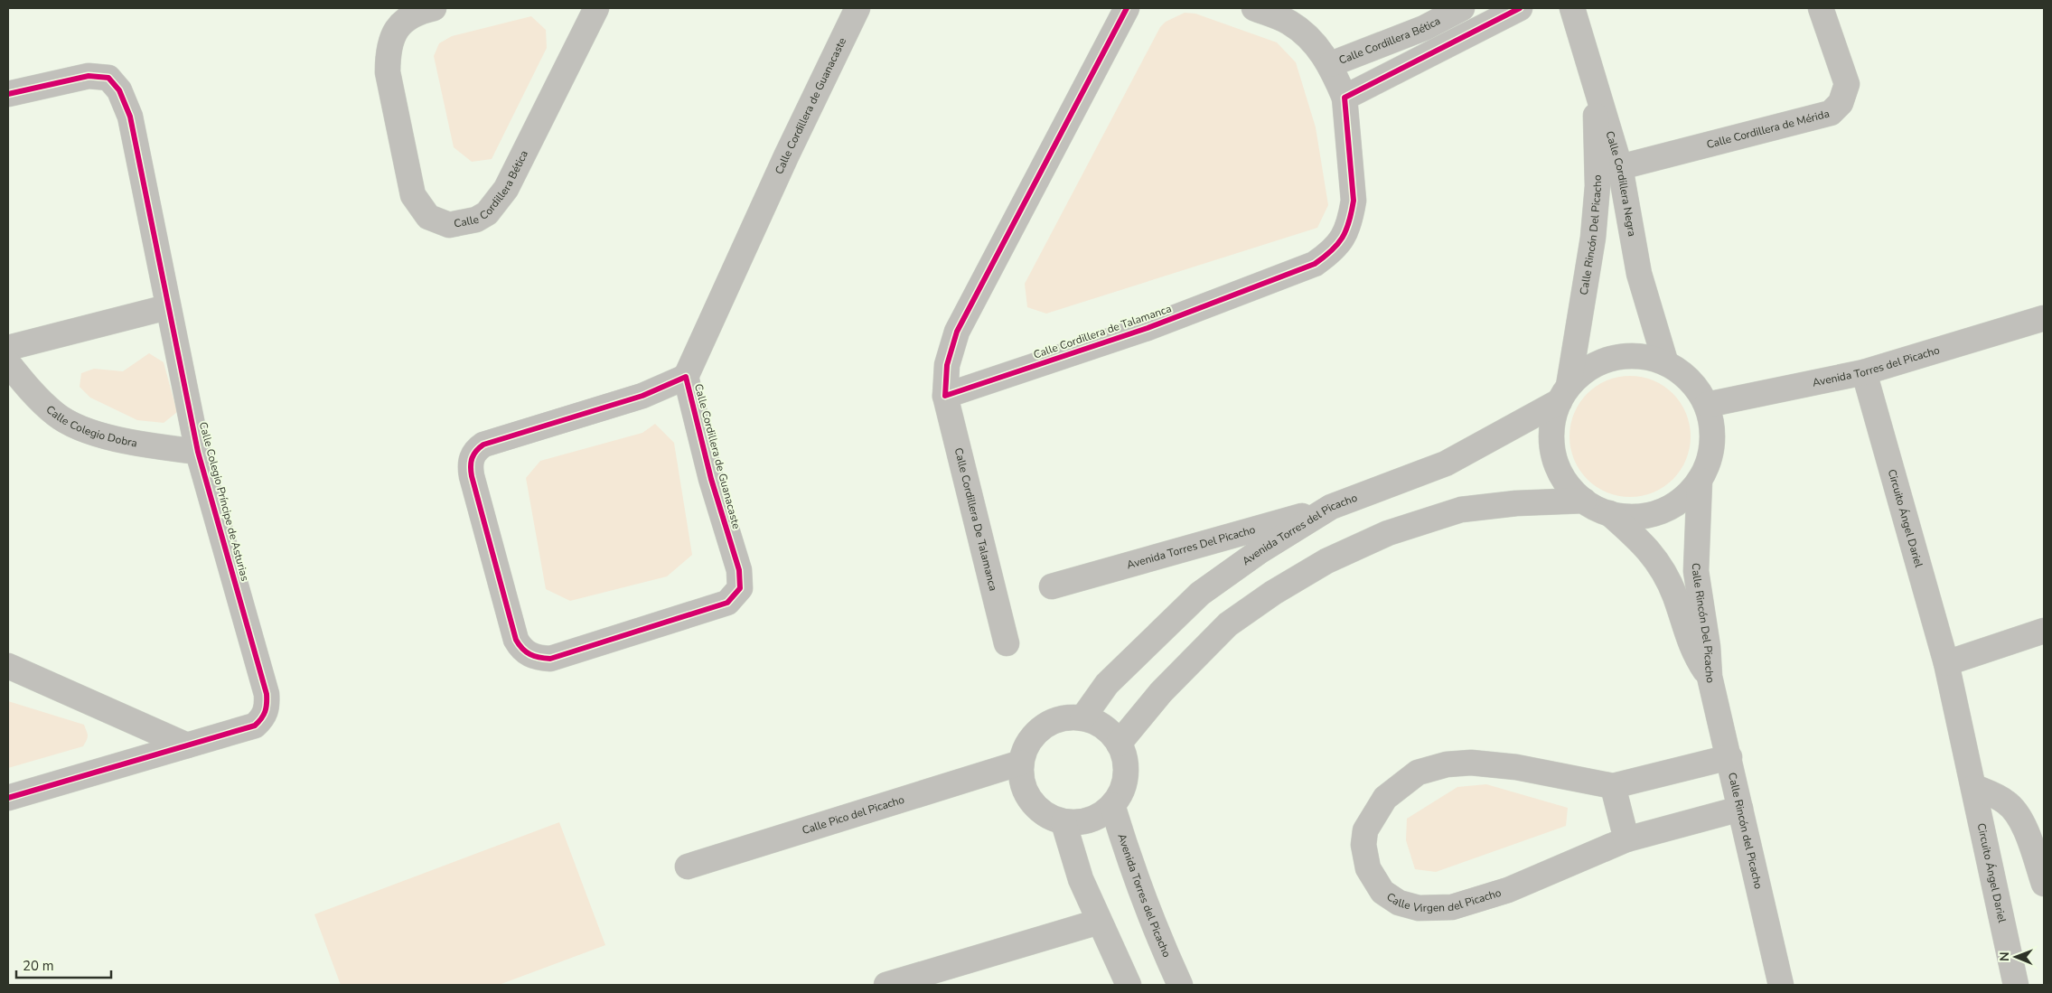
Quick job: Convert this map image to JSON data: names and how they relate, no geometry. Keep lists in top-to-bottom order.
{
  "streets": {
    "street": [
      "Calle Cordillera Bética",
      "Calle Cordillera de Guanacaste",
      "Calle Cordillera de Mérida",
      "Calle Cordillera Negra",
      "Calle Rincón Del Picacho",
      "Calle Cordillera de Talamanca",
      "Avenida Torres del Picacho",
      "Calle Colegio Dobra",
      "Calle Colegio Príncipe de Asturias",
      "Circuito Ángel Dariel",
      "Calle Cordillera De Talamanca",
      "Avenida Torres Del Picacho",
      "Calle Pico del Picacho",
      "Calle Rincón del Picacho",
      "Calle Virgen del Picacho"
    ]
  },
  "crossings": [
    ["Calle Cordillera Bética", "Calle Cordillera de Talamanca"],
    ["Calle Cordillera de Mérida", "Calle Cordillera Negra"],
    ["Calle Cordillera Negra", "Calle Rincón Del Picacho"],
    ["Calle Cordillera Negra", "Avenida Torres del Picacho"],
    ["Calle Rincón Del Picacho", "Avenida Torres del Picacho"],
    ["Calle Rincón Del Picacho", "Calle Rincón del Picacho"],
    ["Calle Cordillera de Talamanca", "Calle Cordillera De Talamanca"],
    ["Avenida Torres del Picacho", "Circuito Ángel Dariel"],
    ["Avenida Torres del Picacho", "Avenida Torres Del Picacho"],
    ["Avenida Torres del Picacho", "Calle Pico del Picacho"],
    ["Calle Colegio Dobra", "Calle Colegio Príncipe de Asturias"],
    ["Calle Rincón del Picacho", "Calle Virgen del Picacho"]
  ],
  "scale_bar": "20 m",
  "north": "left"
}
